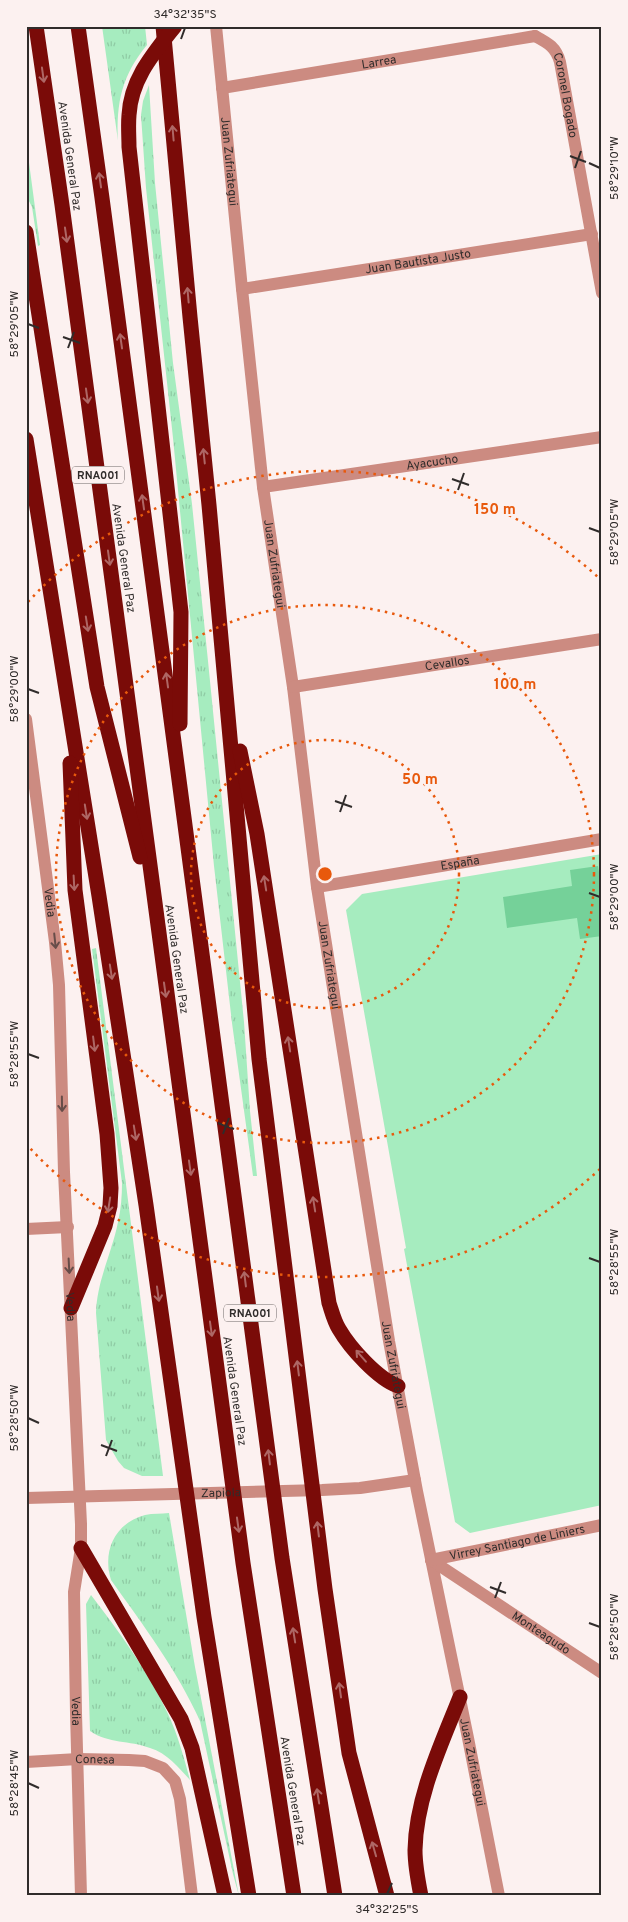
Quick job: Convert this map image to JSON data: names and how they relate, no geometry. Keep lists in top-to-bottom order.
{
  "streets": {
    "highway": ["Avenida General Paz", "RNA001"],
    "street": [
      "Larrea",
      "Coronel Bogado",
      "Juan Zufriategui",
      "Juan Bautista Justo",
      "Ayacucho",
      "Cevallos",
      "España",
      "Vedia",
      "Zapiola",
      "Virrey Santiago de Liniers",
      "Monteagudo",
      "Conesa"
    ]
  },
  "crossings": [
    ["Larrea", "Coronel Bogado"],
    ["Larrea", "Juan Zufriategui"],
    ["Coronel Bogado", "Juan Bautista Justo"],
    ["Juan Zufriategui", "Juan Bautista Justo"],
    ["Juan Zufriategui", "Ayacucho"],
    ["Juan Zufriategui", "Cevallos"],
    ["Juan Zufriategui", "España"],
    ["Juan Zufriategui", "Zapiola"],
    ["Juan Zufriategui", "Virrey Santiago de Liniers"],
    ["Juan Zufriategui", "Monteagudo"],
    ["Vedia", "Zapiola"],
    ["Vedia", "Conesa"],
    ["Virrey Santiago de Liniers", "Monteagudo"]
  ],
  "one_way": ["Vedia"],
  "coordinates": [
    "34°32'35\"S",
    "58°29'10\"W",
    "58°29'05\"W",
    "58°29'00\"W",
    "58°28'55\"W",
    "58°28'50\"W",
    "58°28'45\"W",
    "34°32'25\"S"
  ],
  "rings": ["150 m", "100 m", "50 m"]
}
